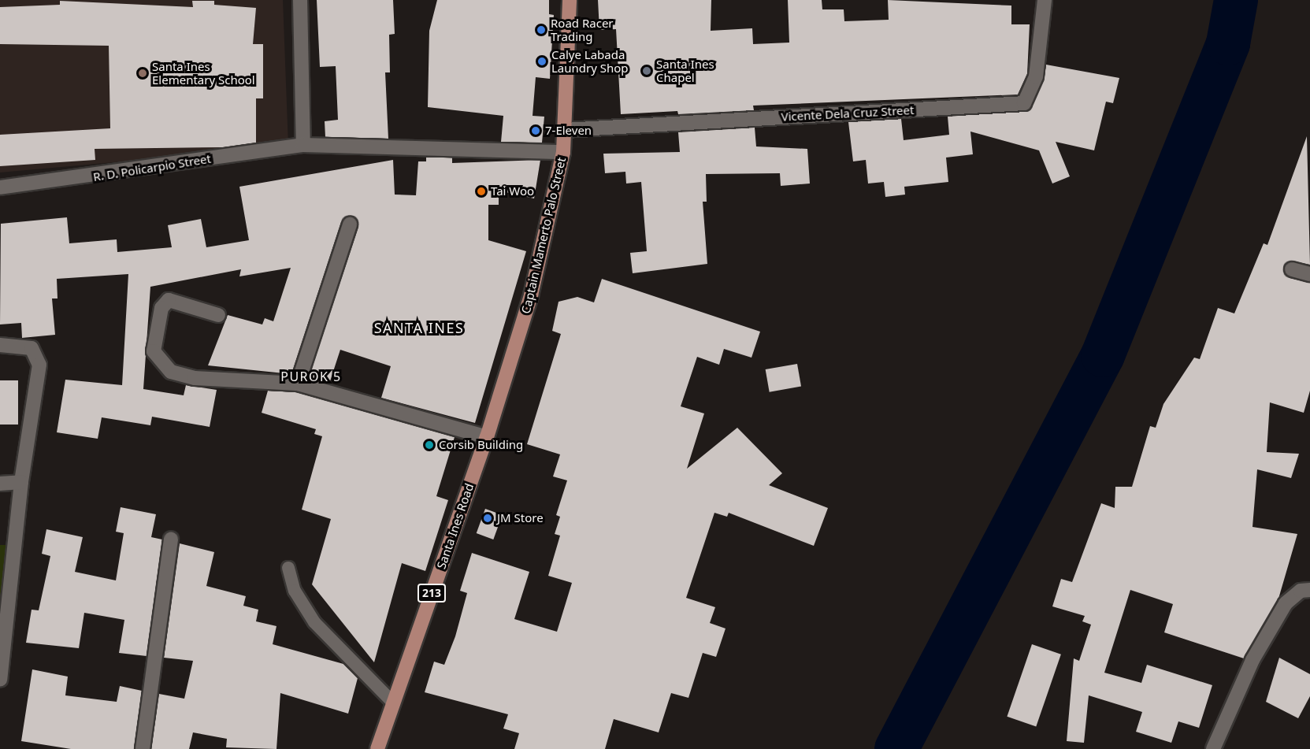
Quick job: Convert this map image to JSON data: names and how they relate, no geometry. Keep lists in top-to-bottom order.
{
  "streets": {
    "main road": ["Captain Mamerto Palo Street", "Santa Ines Road", "213"],
    "street": ["Vicente Dela Cruz Street", "R. D. Policarpio Street"]
  },
  "crossings": [
    ["Vicente Dela Cruz Street", "Captain Mamerto Palo Street"],
    ["R. D. Policarpio Street", "Captain Mamerto Palo Street"],
    ["Captain Mamerto Palo Street", "Santa Ines Road"]
  ],
  "districts": ["SANTA INES", "PUROK 5"],
  "places": [
    "Road Racer Trading",
    "Calye Labada Laundry Shop",
    "Santa Ines Chapel",
    "Santa Ines Elementary School",
    "7-Eleven",
    "Tai Woo",
    "Corsib Building",
    "JM Store"
  ]
}
